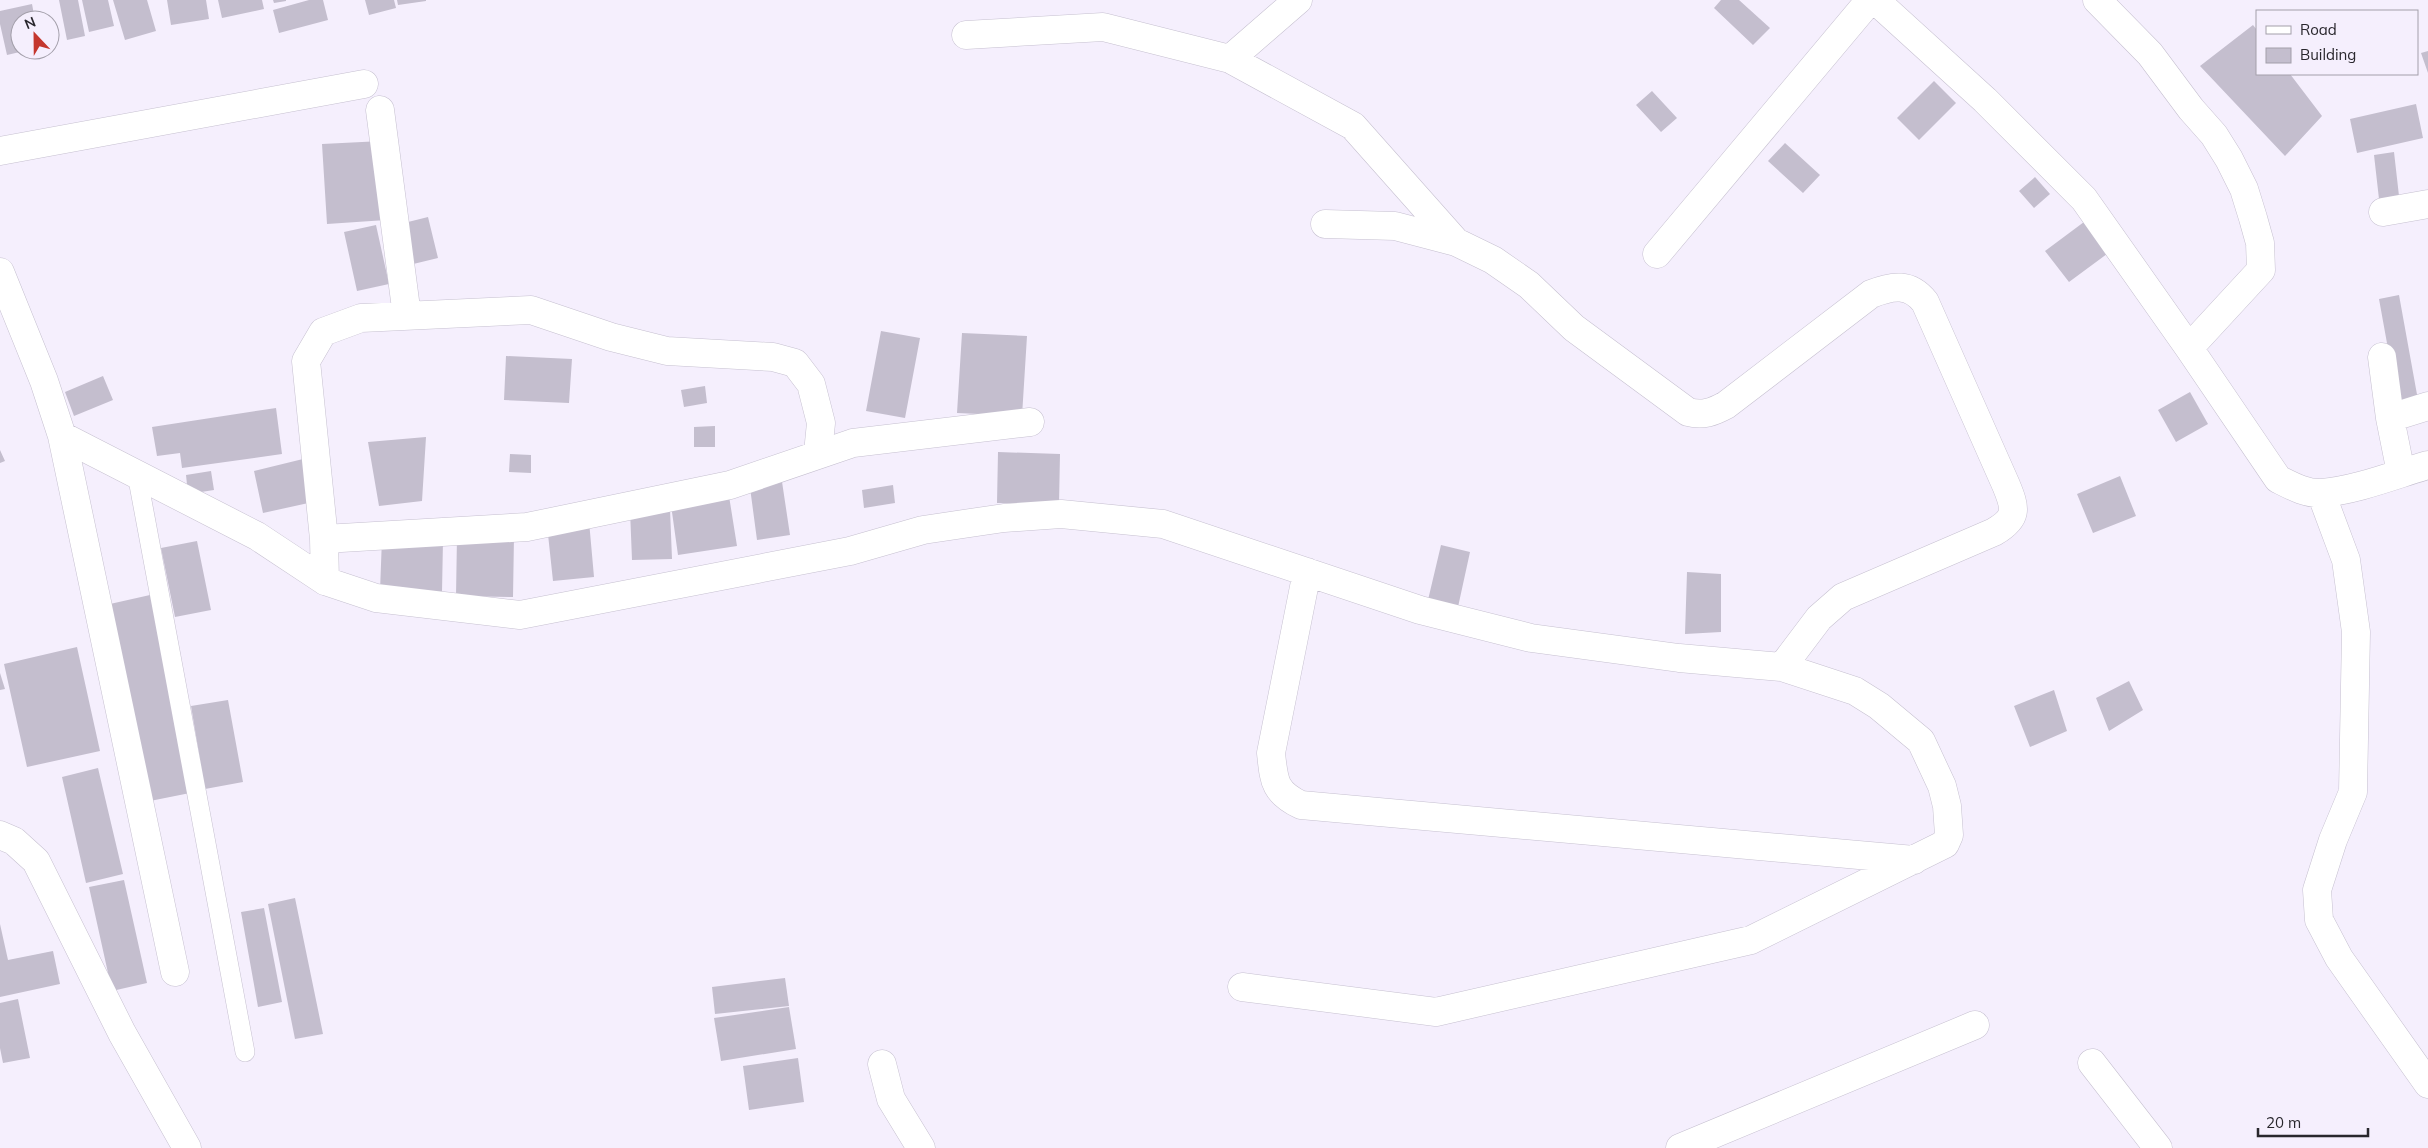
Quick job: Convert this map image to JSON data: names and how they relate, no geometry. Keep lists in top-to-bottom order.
{
  "legend": ["Road", "Building"],
  "scale_bar": "20 m",
  "north": "top"
}
